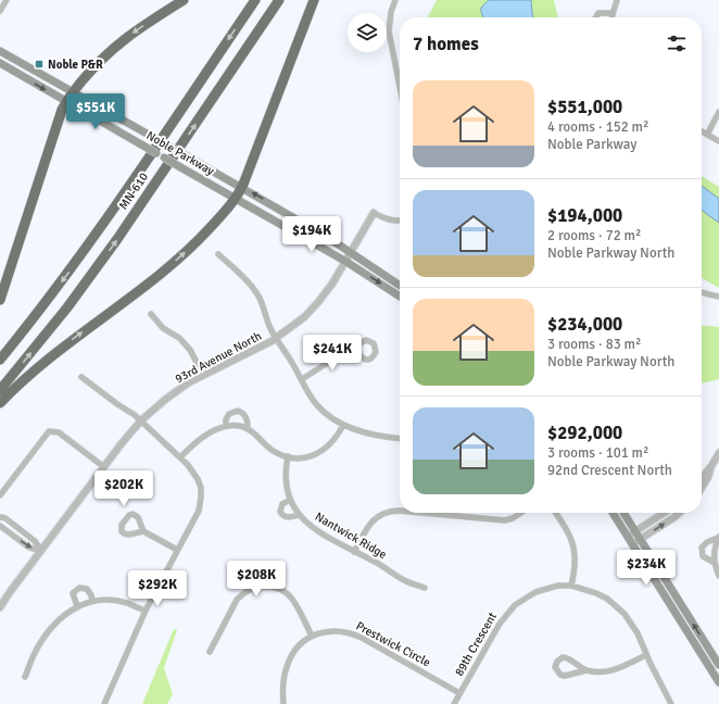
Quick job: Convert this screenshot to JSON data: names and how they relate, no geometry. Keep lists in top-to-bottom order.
{
  "streets": {
    "highway": ["MN-610"],
    "main road": ["Noble Parkway"],
    "street": [
      "93rd Avenue North",
      "Nantwick Ridge",
      "Prestwick Circle",
      "89th Crescent"
    ]
  },
  "crossings": [
    ["Noble Parkway", "93rd Avenue North"],
    ["Prestwick Circle", "89th Crescent"]
  ],
  "places": {
    "transit": ["Noble P&R"]
  },
  "page": {
    "heading": "7 homes",
    "list": [
      {
        "name": "$551,000",
        "note": "4 rooms · 152 m² · Noble Parkway"
      },
      {
        "name": "$194,000",
        "note": "2 rooms · 72 m² · Noble Parkway North"
      },
      {
        "name": "$234,000",
        "note": "3 rooms · 83 m² · Noble Parkway North"
      },
      {
        "name": "$292,000",
        "note": "3 rooms · 101 m² · 92nd Crescent North"
      }
    ],
    "price": [
      "$551K",
      "$194K",
      "$241K",
      "$202K",
      "$234K",
      "$208K",
      "$292K"
    ]
  }
}
